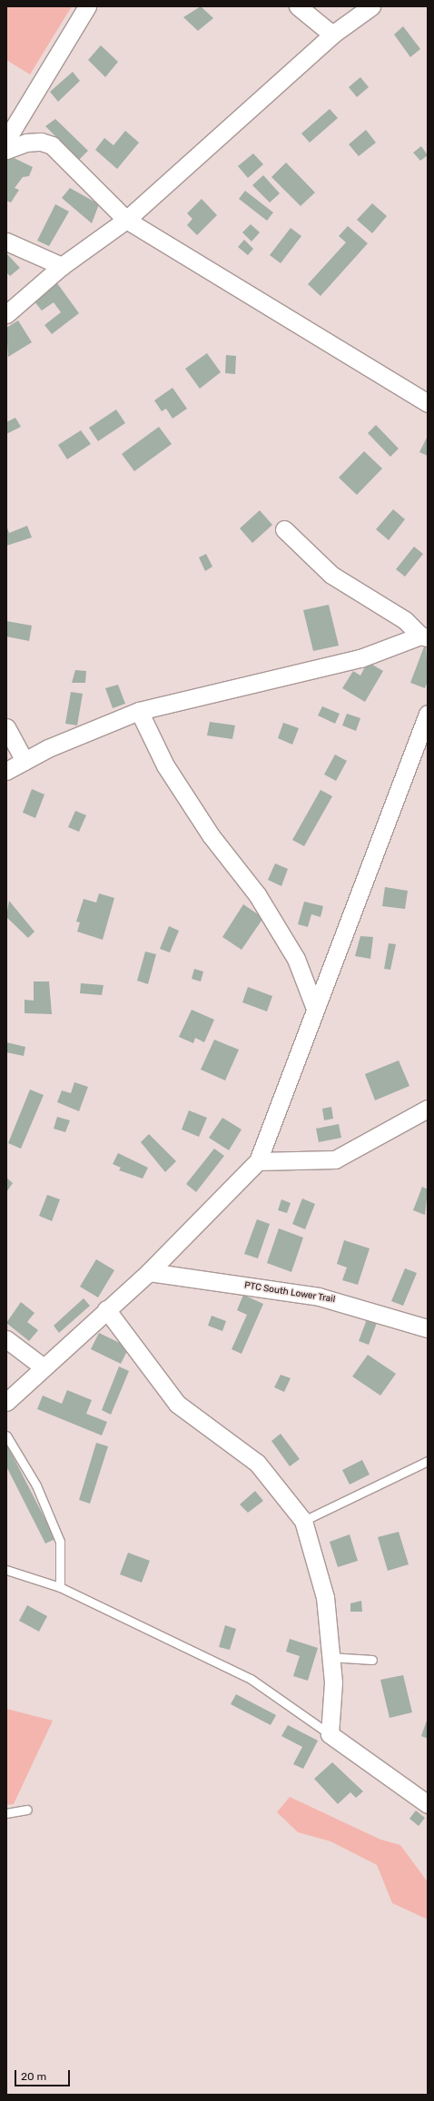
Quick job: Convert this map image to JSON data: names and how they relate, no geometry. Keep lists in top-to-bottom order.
{
  "streets": {
    "street": ["PTC South Lower Trail"]
  },
  "scale_bar": "20 m"
}
